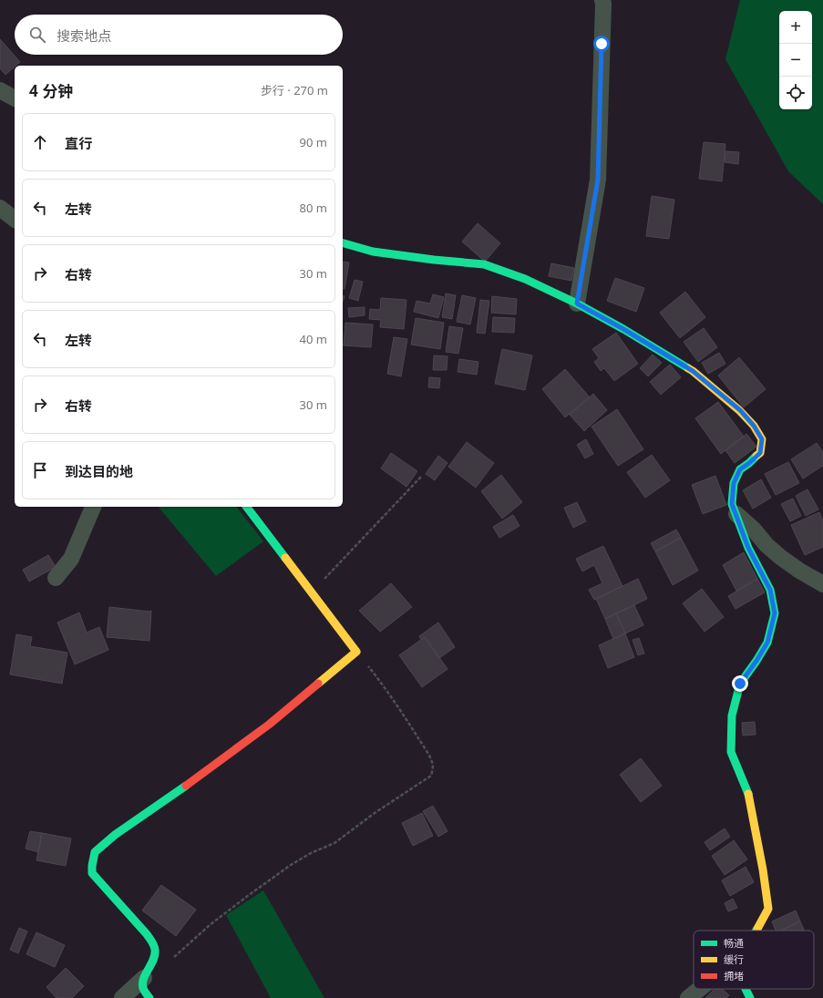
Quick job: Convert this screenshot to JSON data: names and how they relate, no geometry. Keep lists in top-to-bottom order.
{
  "legend": ["畅通", "缓行", "拥堵"],
  "page": {
    "map_buttons": ["+", "−"],
    "search": "搜索地点",
    "heading": ["4 分钟", "步行 · 270 m"],
    "list": [
      ["直行", "90 m"],
      ["左转", "80 m"],
      ["右转", "30 m"],
      ["左转", "40 m"],
      ["右转", "30 m"],
      "到达目的地"
    ]
  }
}
